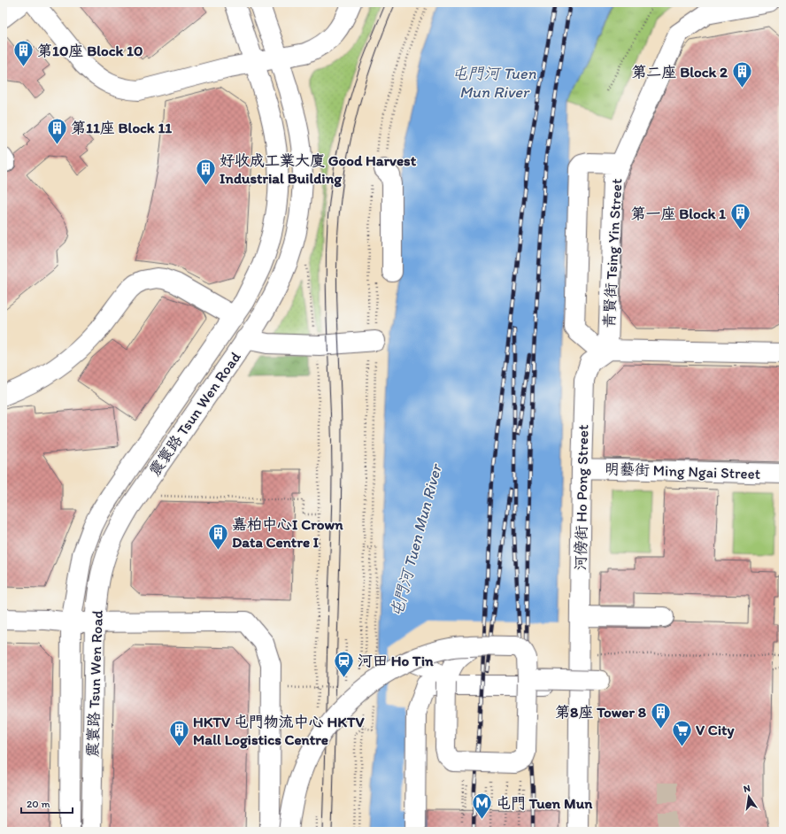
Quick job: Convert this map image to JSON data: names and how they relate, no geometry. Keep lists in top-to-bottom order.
{
  "streets": {
    "street": [
      "青賢街 Tsing Yin Street",
      "震寰路 Tsun Wen Road",
      "明藝街 Ming Ngai Street",
      "河傍街 Ho Pong Street"
    ]
  },
  "crossings": [
    ["青賢街 Tsing Yin Street", "河傍街 Ho Pong Street"],
    ["明藝街 Ming Ngai Street", "河傍街 Ho Pong Street"]
  ],
  "water": ["屯門河 Tuen Mun River"],
  "places": {
    "building": [
      "第10座 Block 10",
      "第二座 Block 2",
      "第11座 Block 11",
      "好收成工業大廈 Good Harvest Industrial Building",
      "第一座 Block 1",
      "嘉柏中心I Crown Data Centre I",
      "第8座 Tower 8",
      "HKTV 屯門物流中心 HKTV Mall Logistics Centre"
    ],
    "station": ["河田 Ho Tin"],
    "supermarket": ["V City"],
    "metro station": ["屯門 Tuen Mun"]
  },
  "scale_bar": "20 m",
  "north": "top"
}
